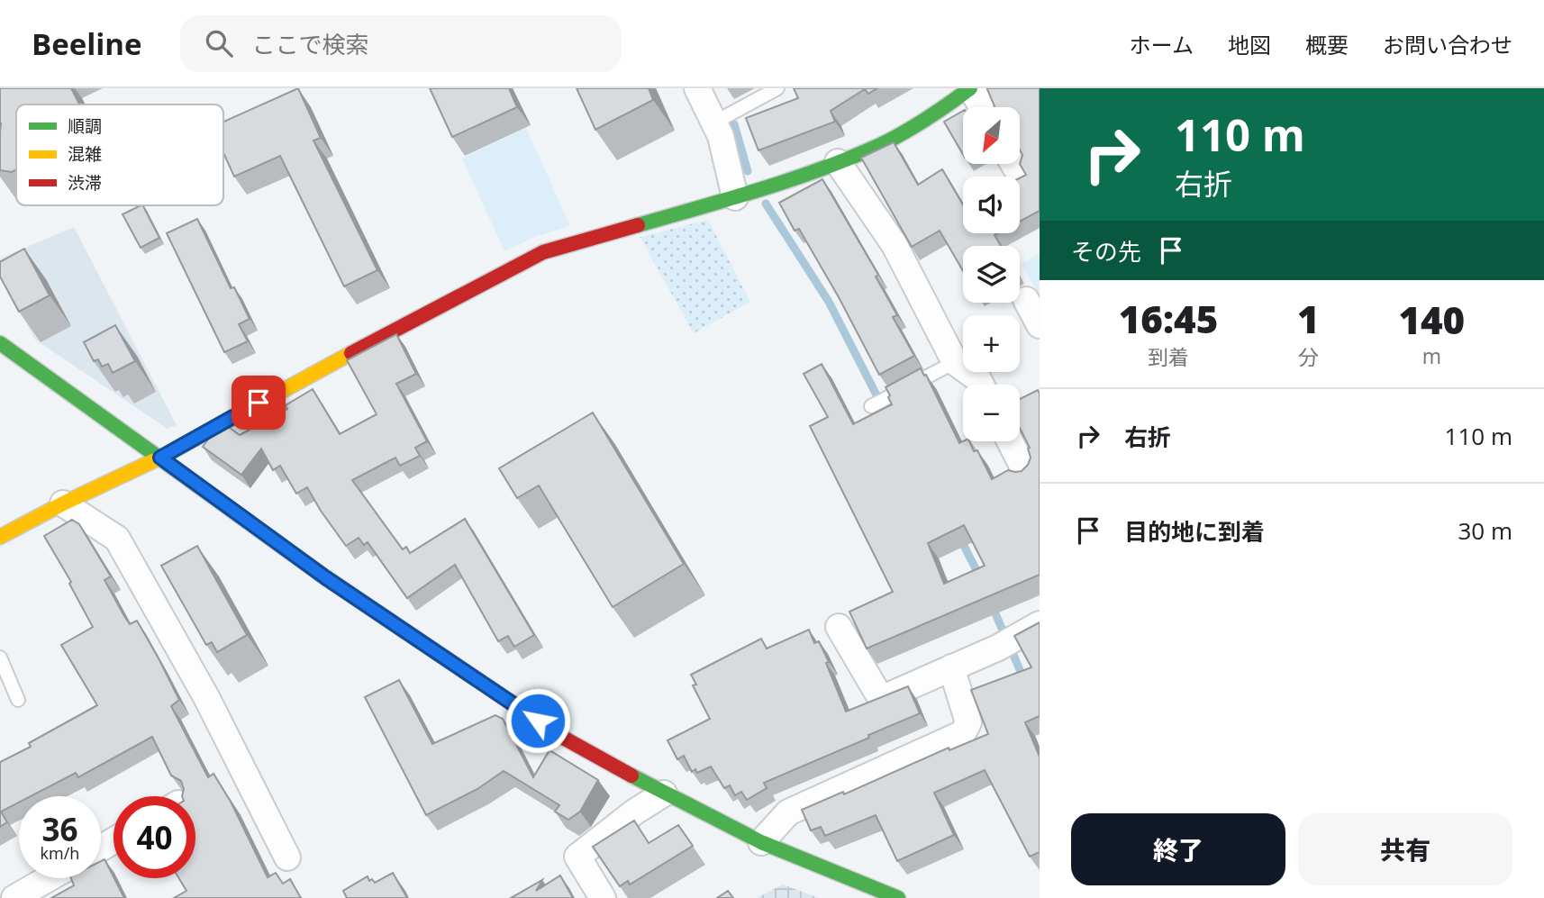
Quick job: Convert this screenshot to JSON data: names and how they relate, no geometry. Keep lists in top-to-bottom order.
{
  "legend": ["順調", "混雑", "渋滞"],
  "north": "bottom left",
  "page": {
    "header": "Beeline",
    "search": "ここで検索",
    "nav": [
      "ホーム",
      "地図",
      "概要",
      "お問い合わせ"
    ],
    "turn": ["110 m", "右折"],
    "map_buttons": ["+", "−"],
    "then": "その先",
    "eta": [
      "16:45",
      "到着",
      "1",
      "分",
      "140",
      "m"
    ],
    "list": [
      {
        "name": "右折",
        "value": "110 m"
      },
      {
        "name": "目的地に到着",
        "value": "30 m"
      }
    ],
    "speed": "36 km/h",
    "limit": "40",
    "buttons": ["終了", "共有"]
  }
}
